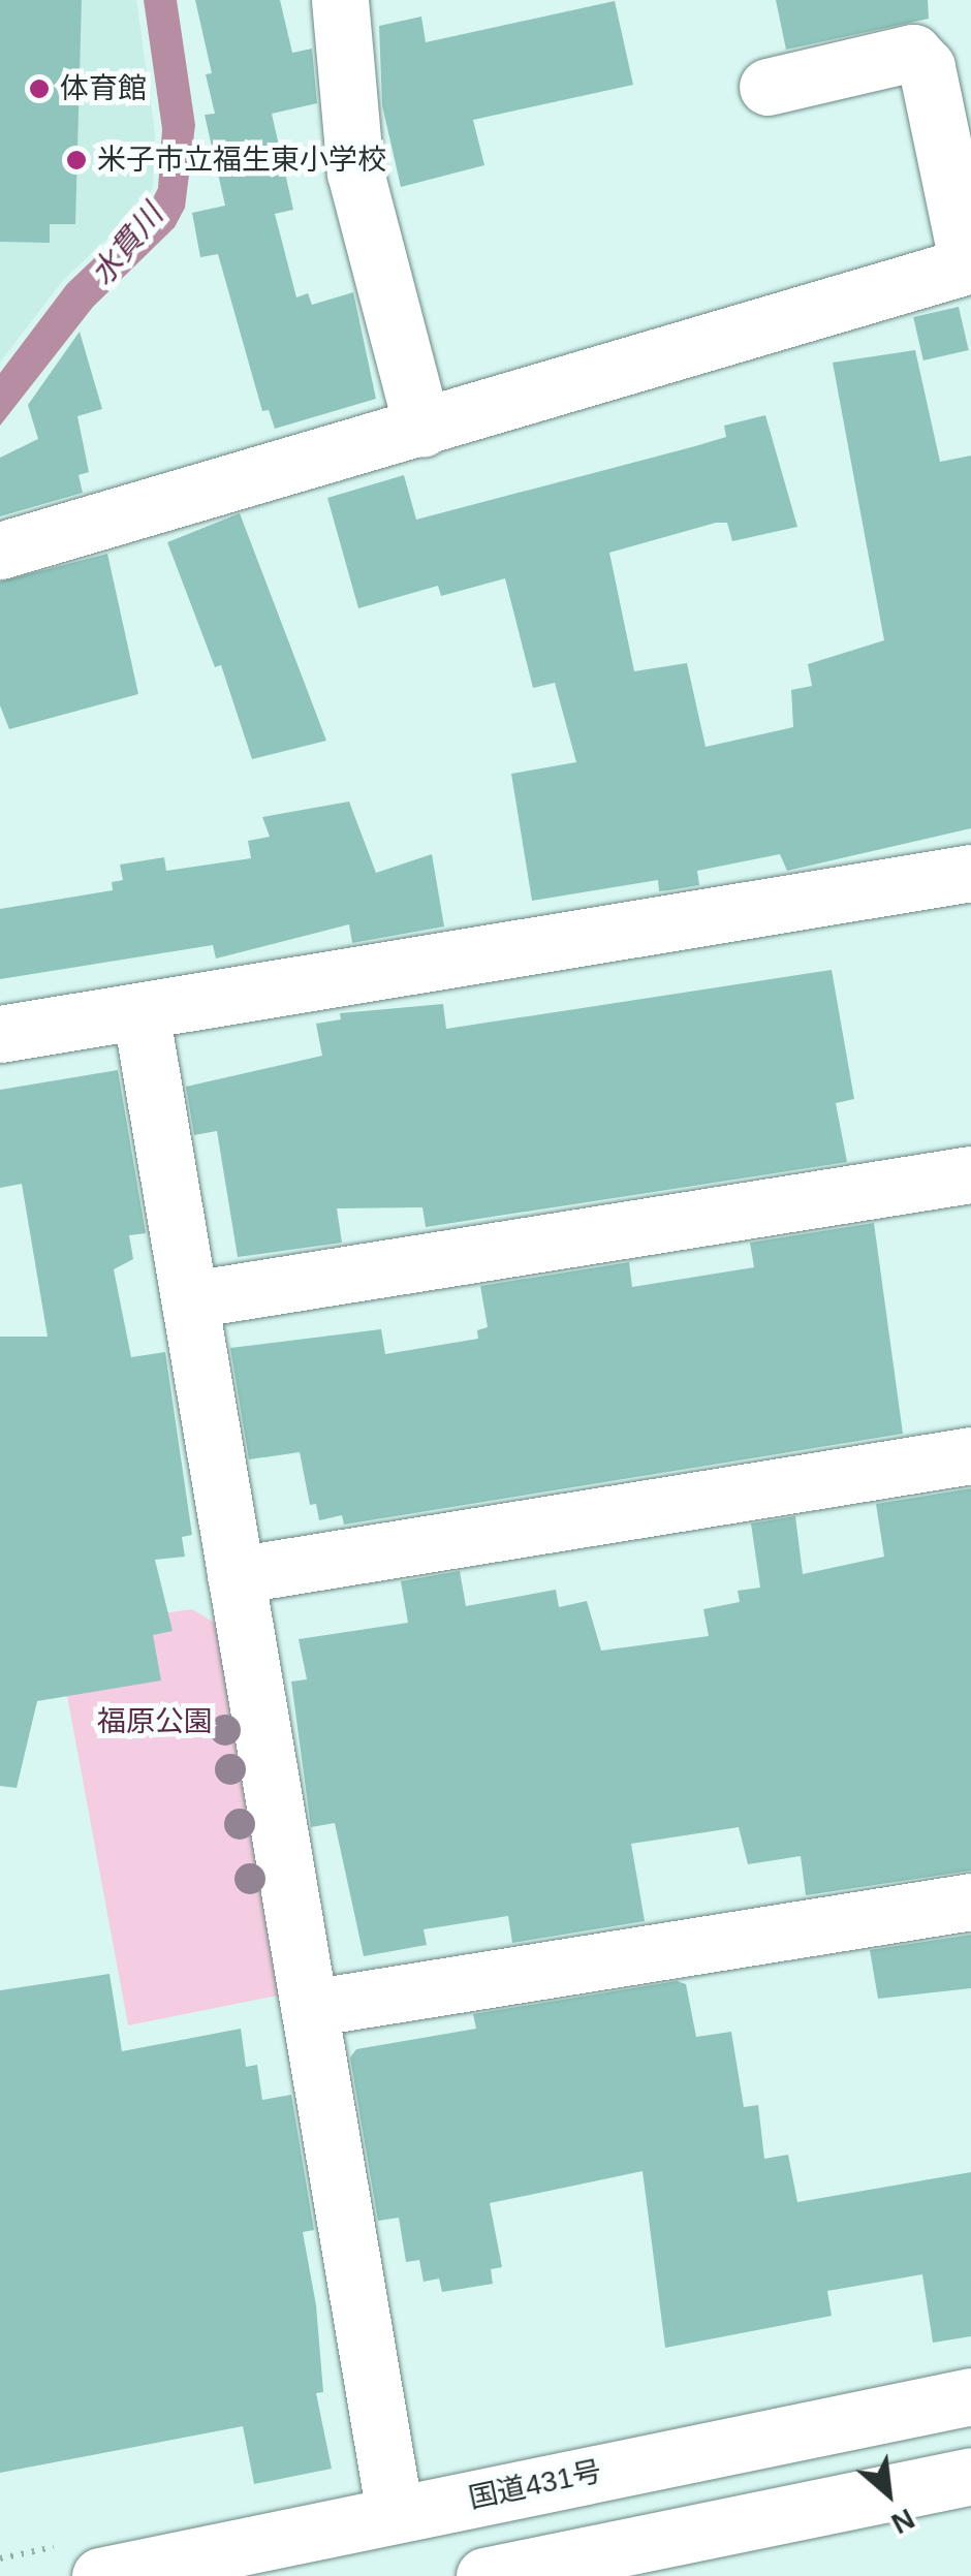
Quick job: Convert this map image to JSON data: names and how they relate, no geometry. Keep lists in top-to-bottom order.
{
  "streets": {
    "main road": ["国道431号"]
  },
  "water": ["水貫川"],
  "parks": ["福原公園"],
  "places": ["体育館", "米子市立福生東小学校"],
  "north": "bottom right"
}
